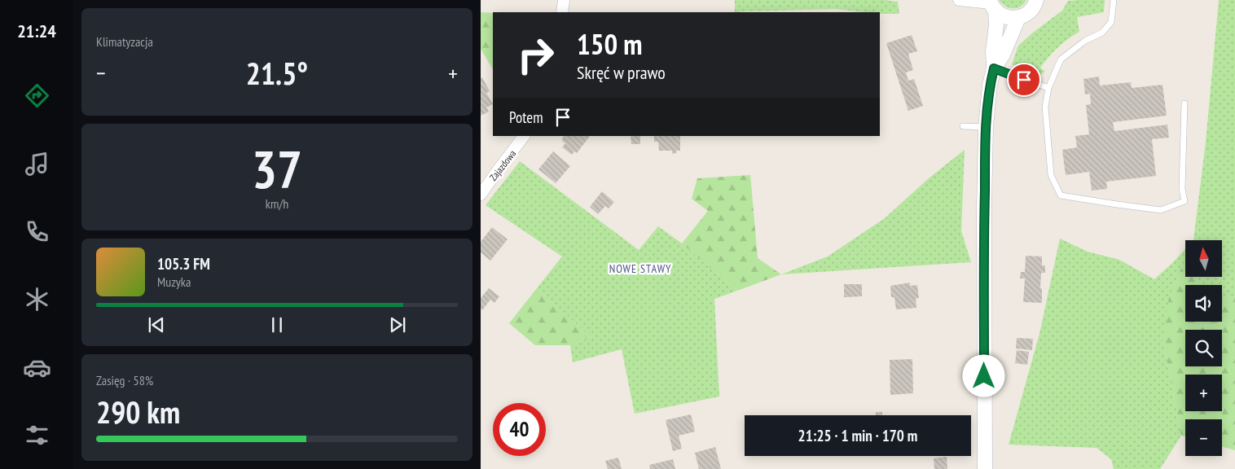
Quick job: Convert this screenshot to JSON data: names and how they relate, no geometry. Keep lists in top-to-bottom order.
{
  "streets": {
    "street": ["Zajazdowa"]
  },
  "districts": ["NOWE STAWY"],
  "north": "top",
  "page": {
    "tabs": "21:24",
    "tile": [
      "Klimatyzacja",
      ["37", "km/h"],
      ["Zasięg · 58%", "290 km"]
    ],
    "turn": ["150 m", "Skręć w prawo"],
    "heat": ["−", "21.5°", "+"],
    "then": "Potem",
    "map_buttons": ["+", "−"],
    "song": ["105.3 FM", "Muzyka"],
    "limit": "40",
    "trip": "21:25 · 1 min · 170 m"
  }
}
